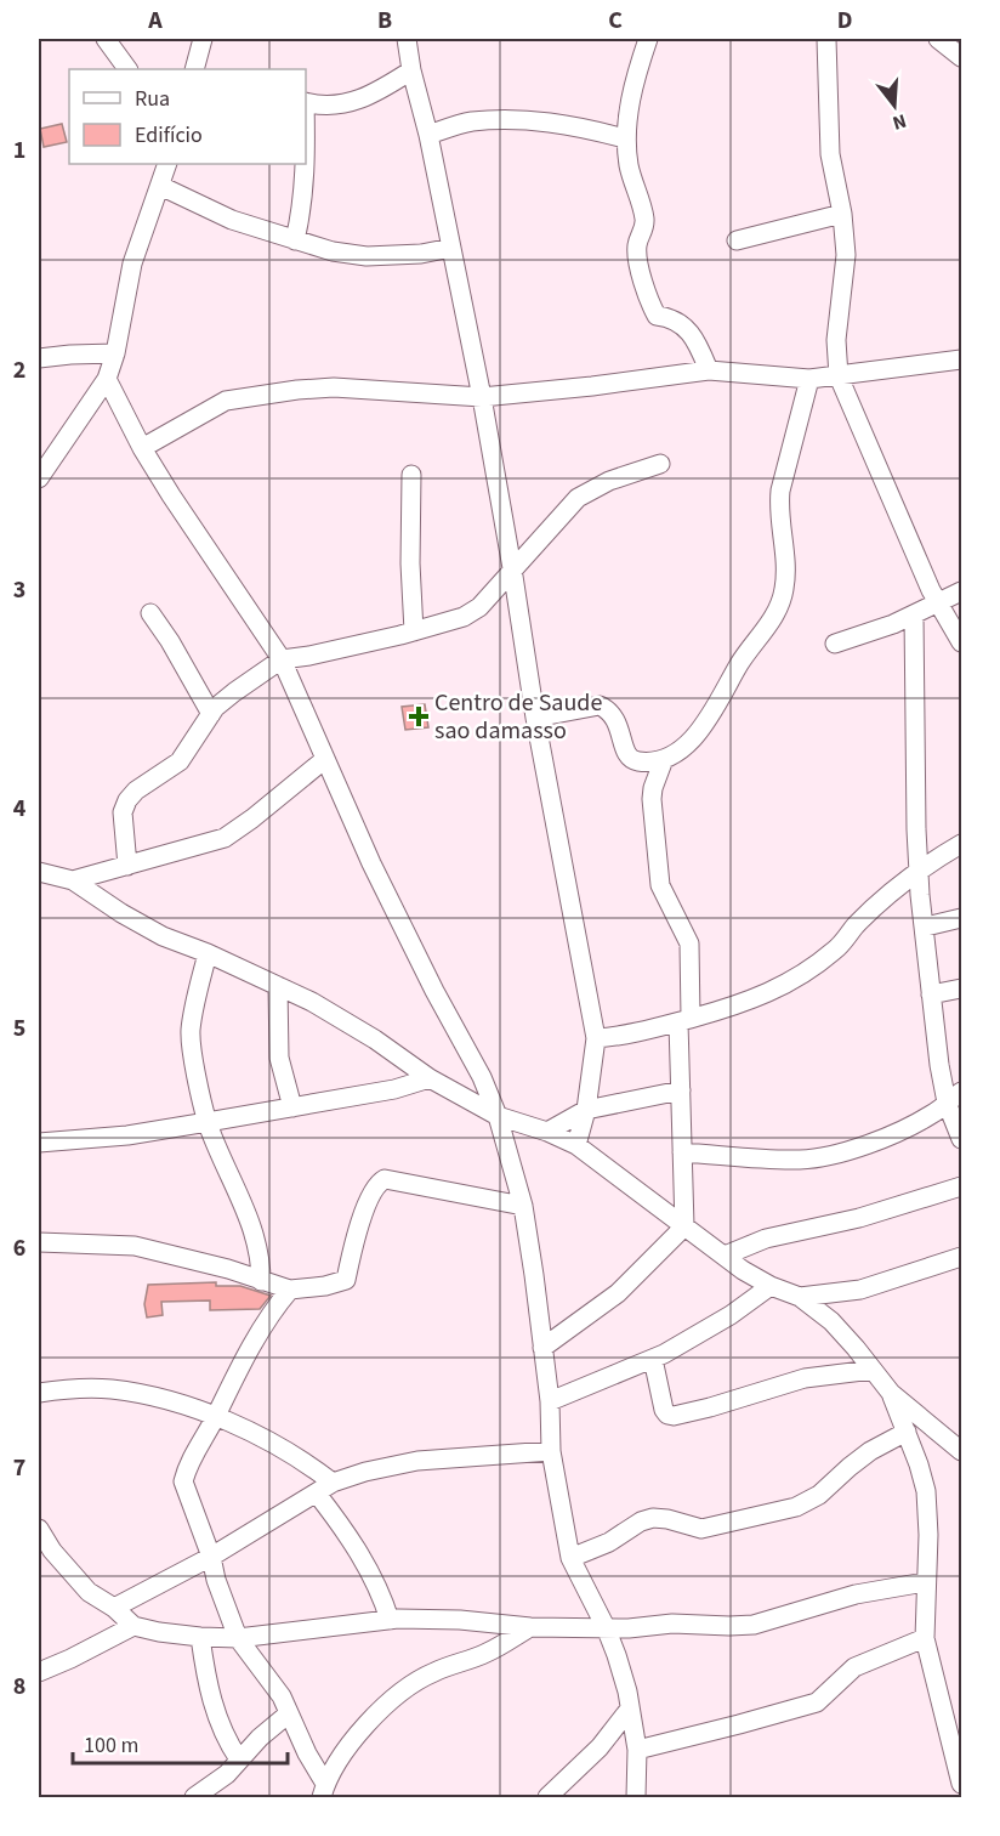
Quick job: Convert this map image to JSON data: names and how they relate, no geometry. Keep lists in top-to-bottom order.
{
  "places": {
    "health": ["Centro de Saude sao damasso"]
  },
  "legend": ["Rua", "Edifício"],
  "scale_bar": "100 m",
  "north": "bottom",
  "grid": {
    "columns": [
      "A",
      "B",
      "C",
      "D"
    ],
    "rows": [
      "1",
      "2",
      "3",
      "4",
      "5",
      "6",
      "7",
      "8"
    ]
  }
}
